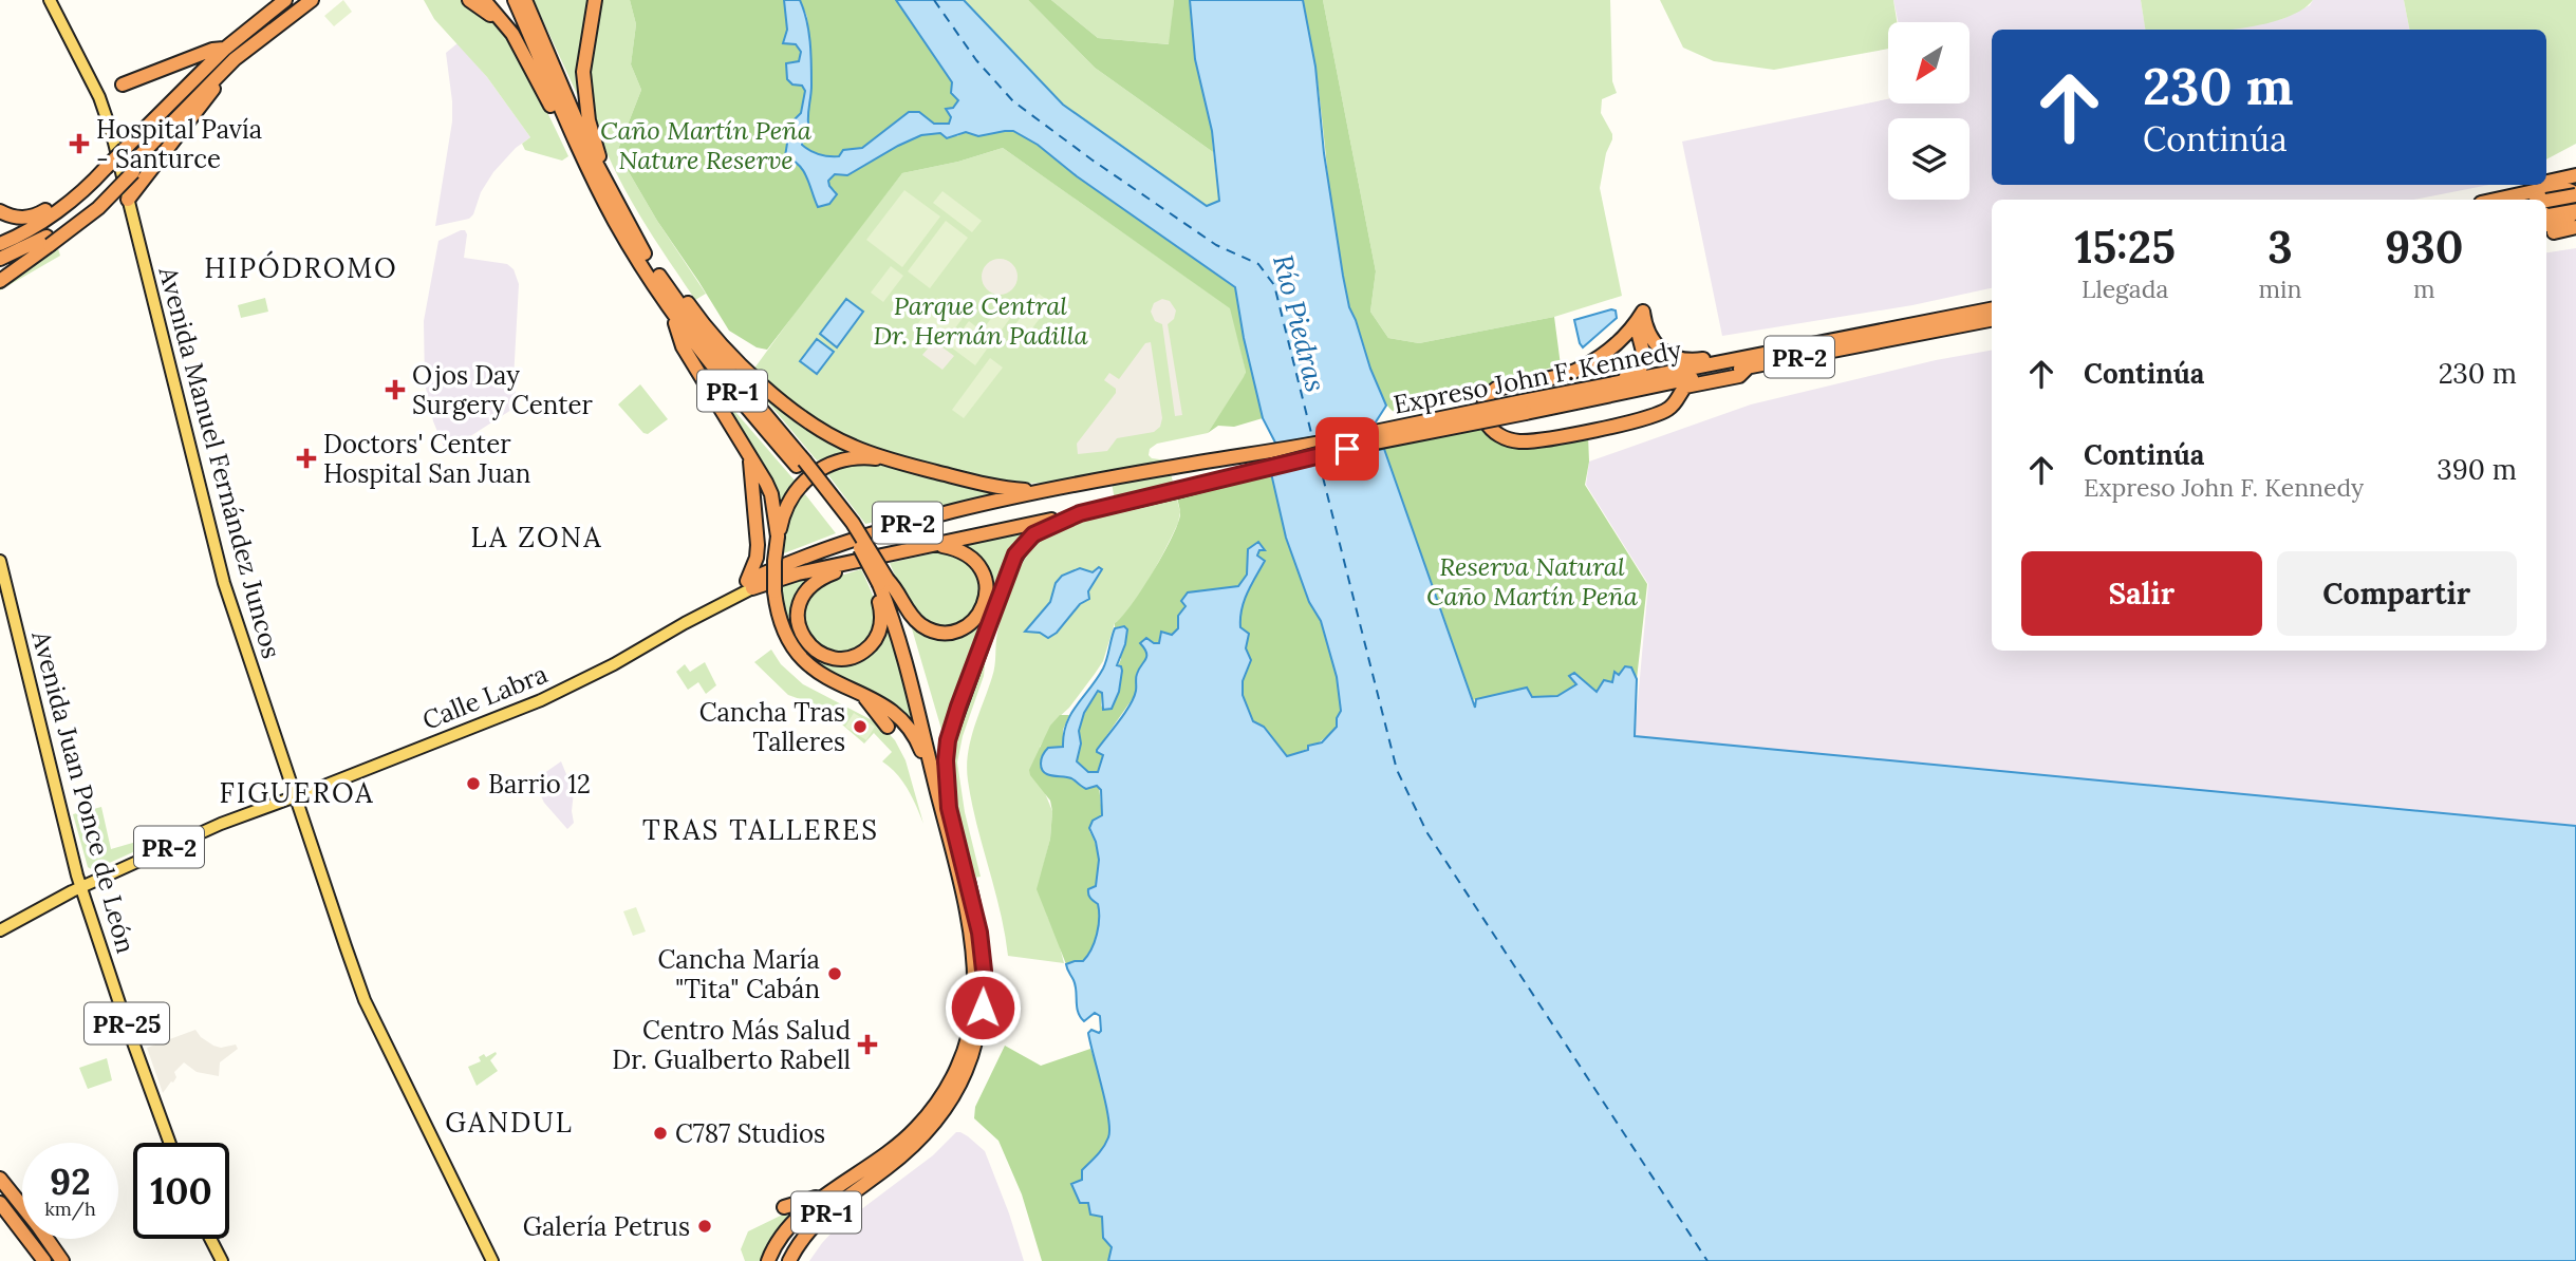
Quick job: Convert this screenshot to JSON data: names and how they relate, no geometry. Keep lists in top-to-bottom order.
{
  "streets": {
    "highway": ["PR-2", "Expreso John F. Kennedy", "PR-1"],
    "main road": [
      "Avenida Manuel Fernández Juncos",
      "Calle Labra",
      "Avenida Juan Ponce de León",
      "PR-25"
    ]
  },
  "crossings": [
    ["PR-2", "Avenida Manuel Fernández Juncos"],
    ["PR-2", "Calle Labra"],
    ["PR-2", "Avenida Juan Ponce de León"],
    ["Expreso John F. Kennedy", "Calle Labra"],
    ["Avenida Manuel Fernández Juncos", "Calle Labra"]
  ],
  "districts": [
    "HIPÓDROMO",
    "LA ZONA",
    "FIGUEROA",
    "TRAS TALLERES",
    "GANDUL"
  ],
  "water": ["Río Piedras"],
  "parks": ["Caño Martín Peña Nature Reserve", "Parque Central Dr. Hernán Padilla", "Reserva Natural Caño Martín Peña"],
  "places": {
    "health": [
      "Hospital Pavía - Santurce",
      "Ojos Day Surgery Center",
      "Doctors' Center Hospital San Juan",
      "Centro Más Salud Dr. Gualberto Rabell"
    ],
    "other": [
      "Cancha Tras Talleres",
      "Barrio 12",
      "Cancha María \"Tita\" Cabán",
      "C787 Studios",
      "Galería Petrus"
    ]
  },
  "north": "bottom left",
  "page": {
    "turn": ["230 m", "Continúa"],
    "eta": [
      "15:25",
      "Llegada",
      "3",
      "min",
      "930",
      "m"
    ],
    "list": [
      {
        "name": "Continúa",
        "value": "230 m"
      },
      {
        "name": "Continúa",
        "note": "Expreso John F. Kennedy",
        "value": "390 m"
      }
    ],
    "buttons": ["Salir", "Compartir"],
    "speed": "92 km/h",
    "limit": "100"
  }
}
